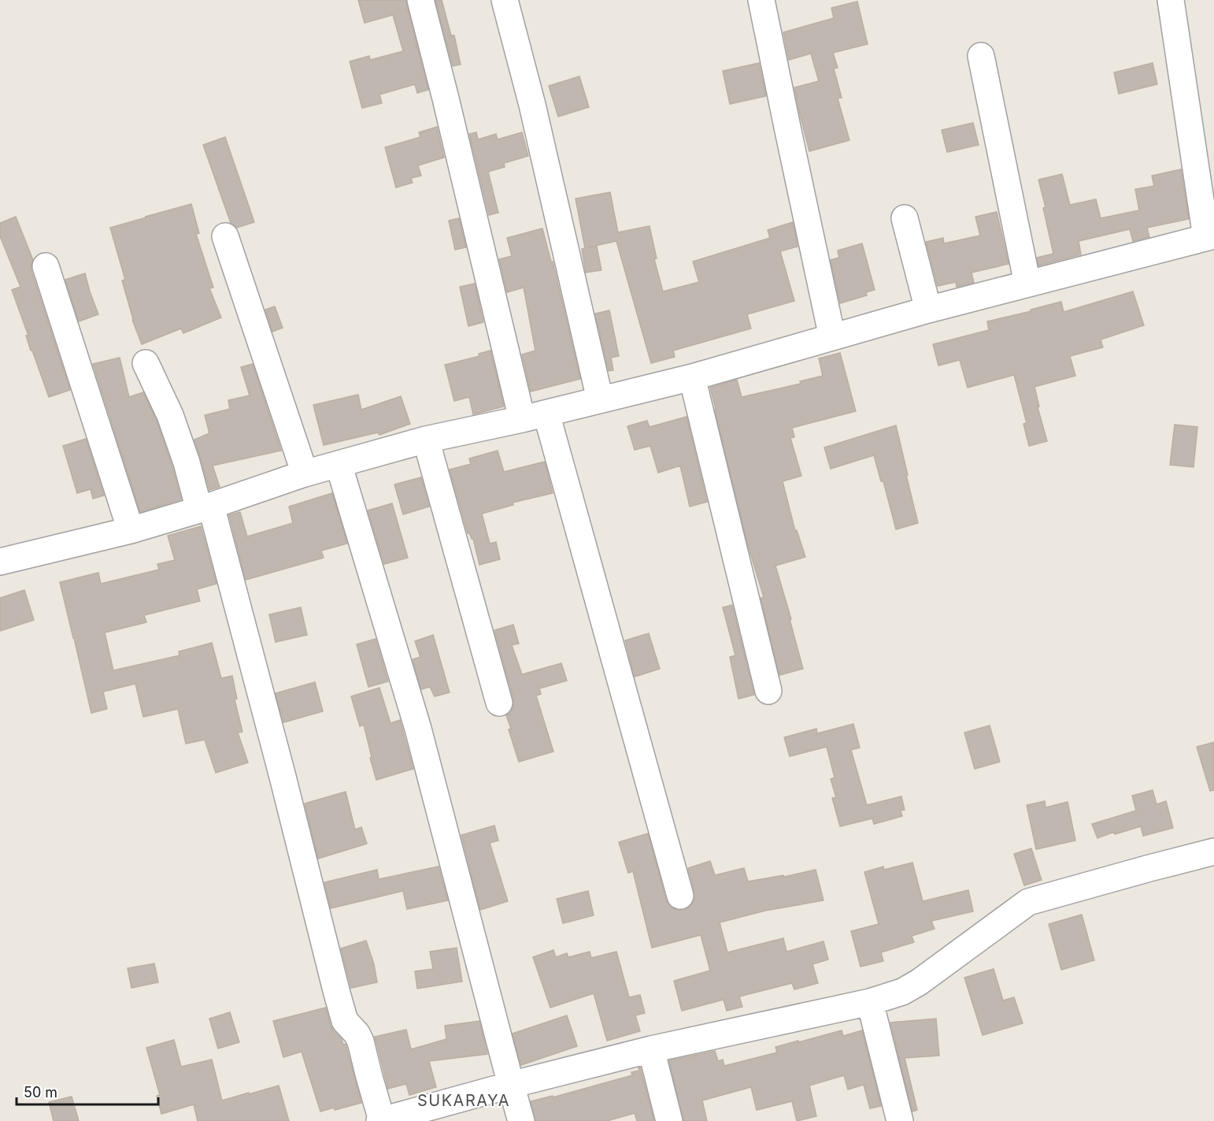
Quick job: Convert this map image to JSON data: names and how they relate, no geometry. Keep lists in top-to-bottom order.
{
  "districts": ["SUKARAYA"],
  "scale_bar": "50 m"
}
